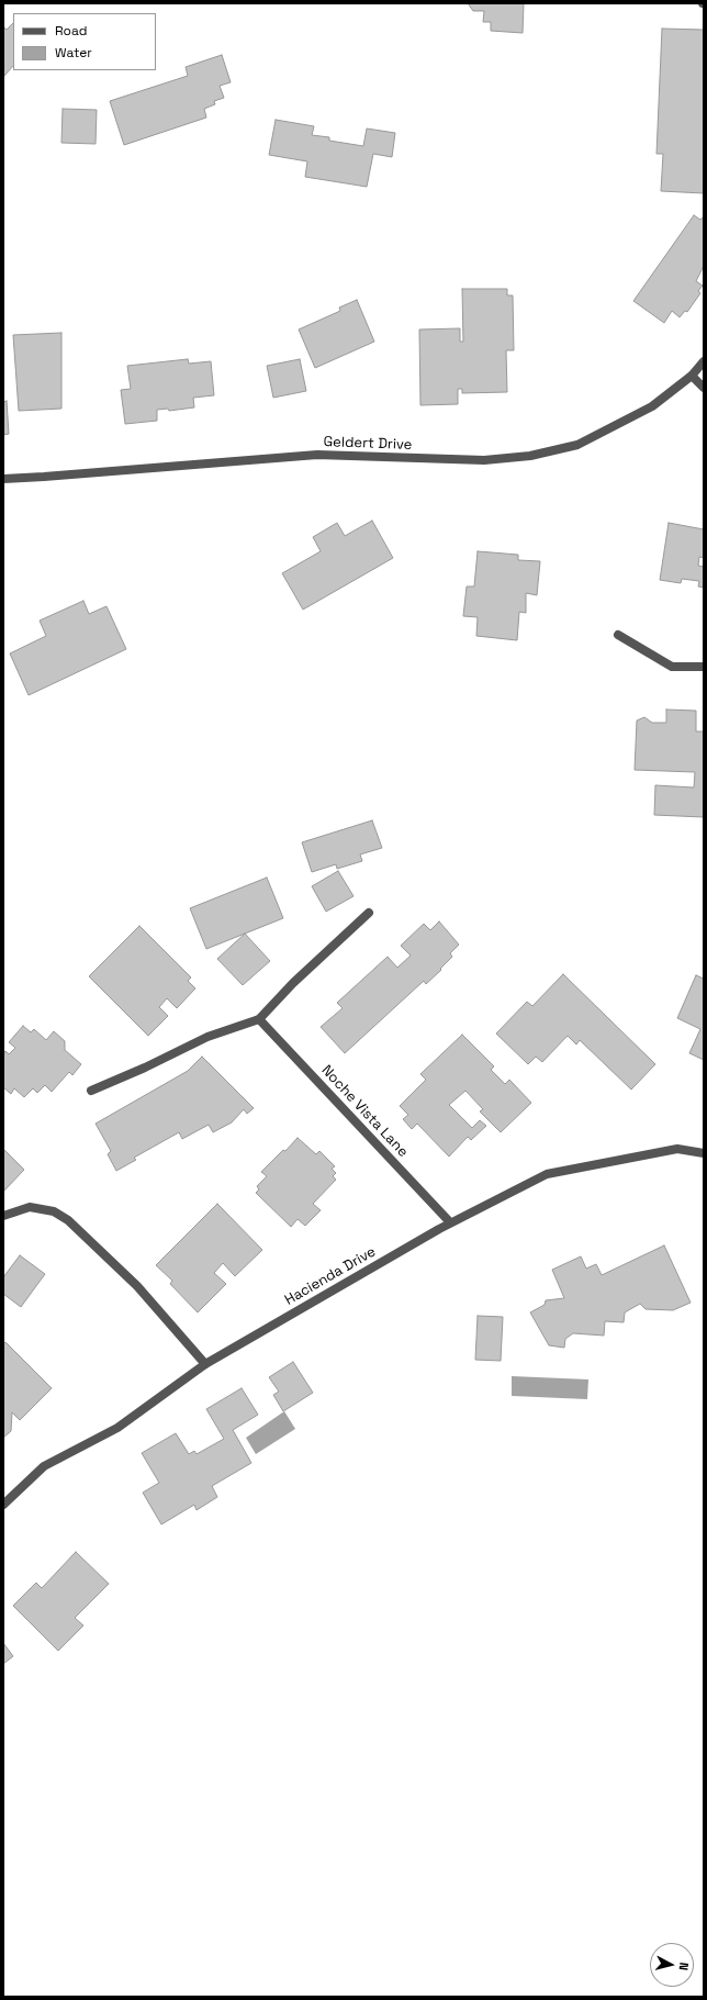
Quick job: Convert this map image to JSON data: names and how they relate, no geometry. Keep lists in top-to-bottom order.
{
  "streets": {
    "street": ["Geldert Drive", "Noche Vista Lane", "Hacienda Drive"]
  },
  "crossings": [
    ["Noche Vista Lane", "Hacienda Drive"]
  ],
  "legend": ["Road", "Water"],
  "north": "right"
}
